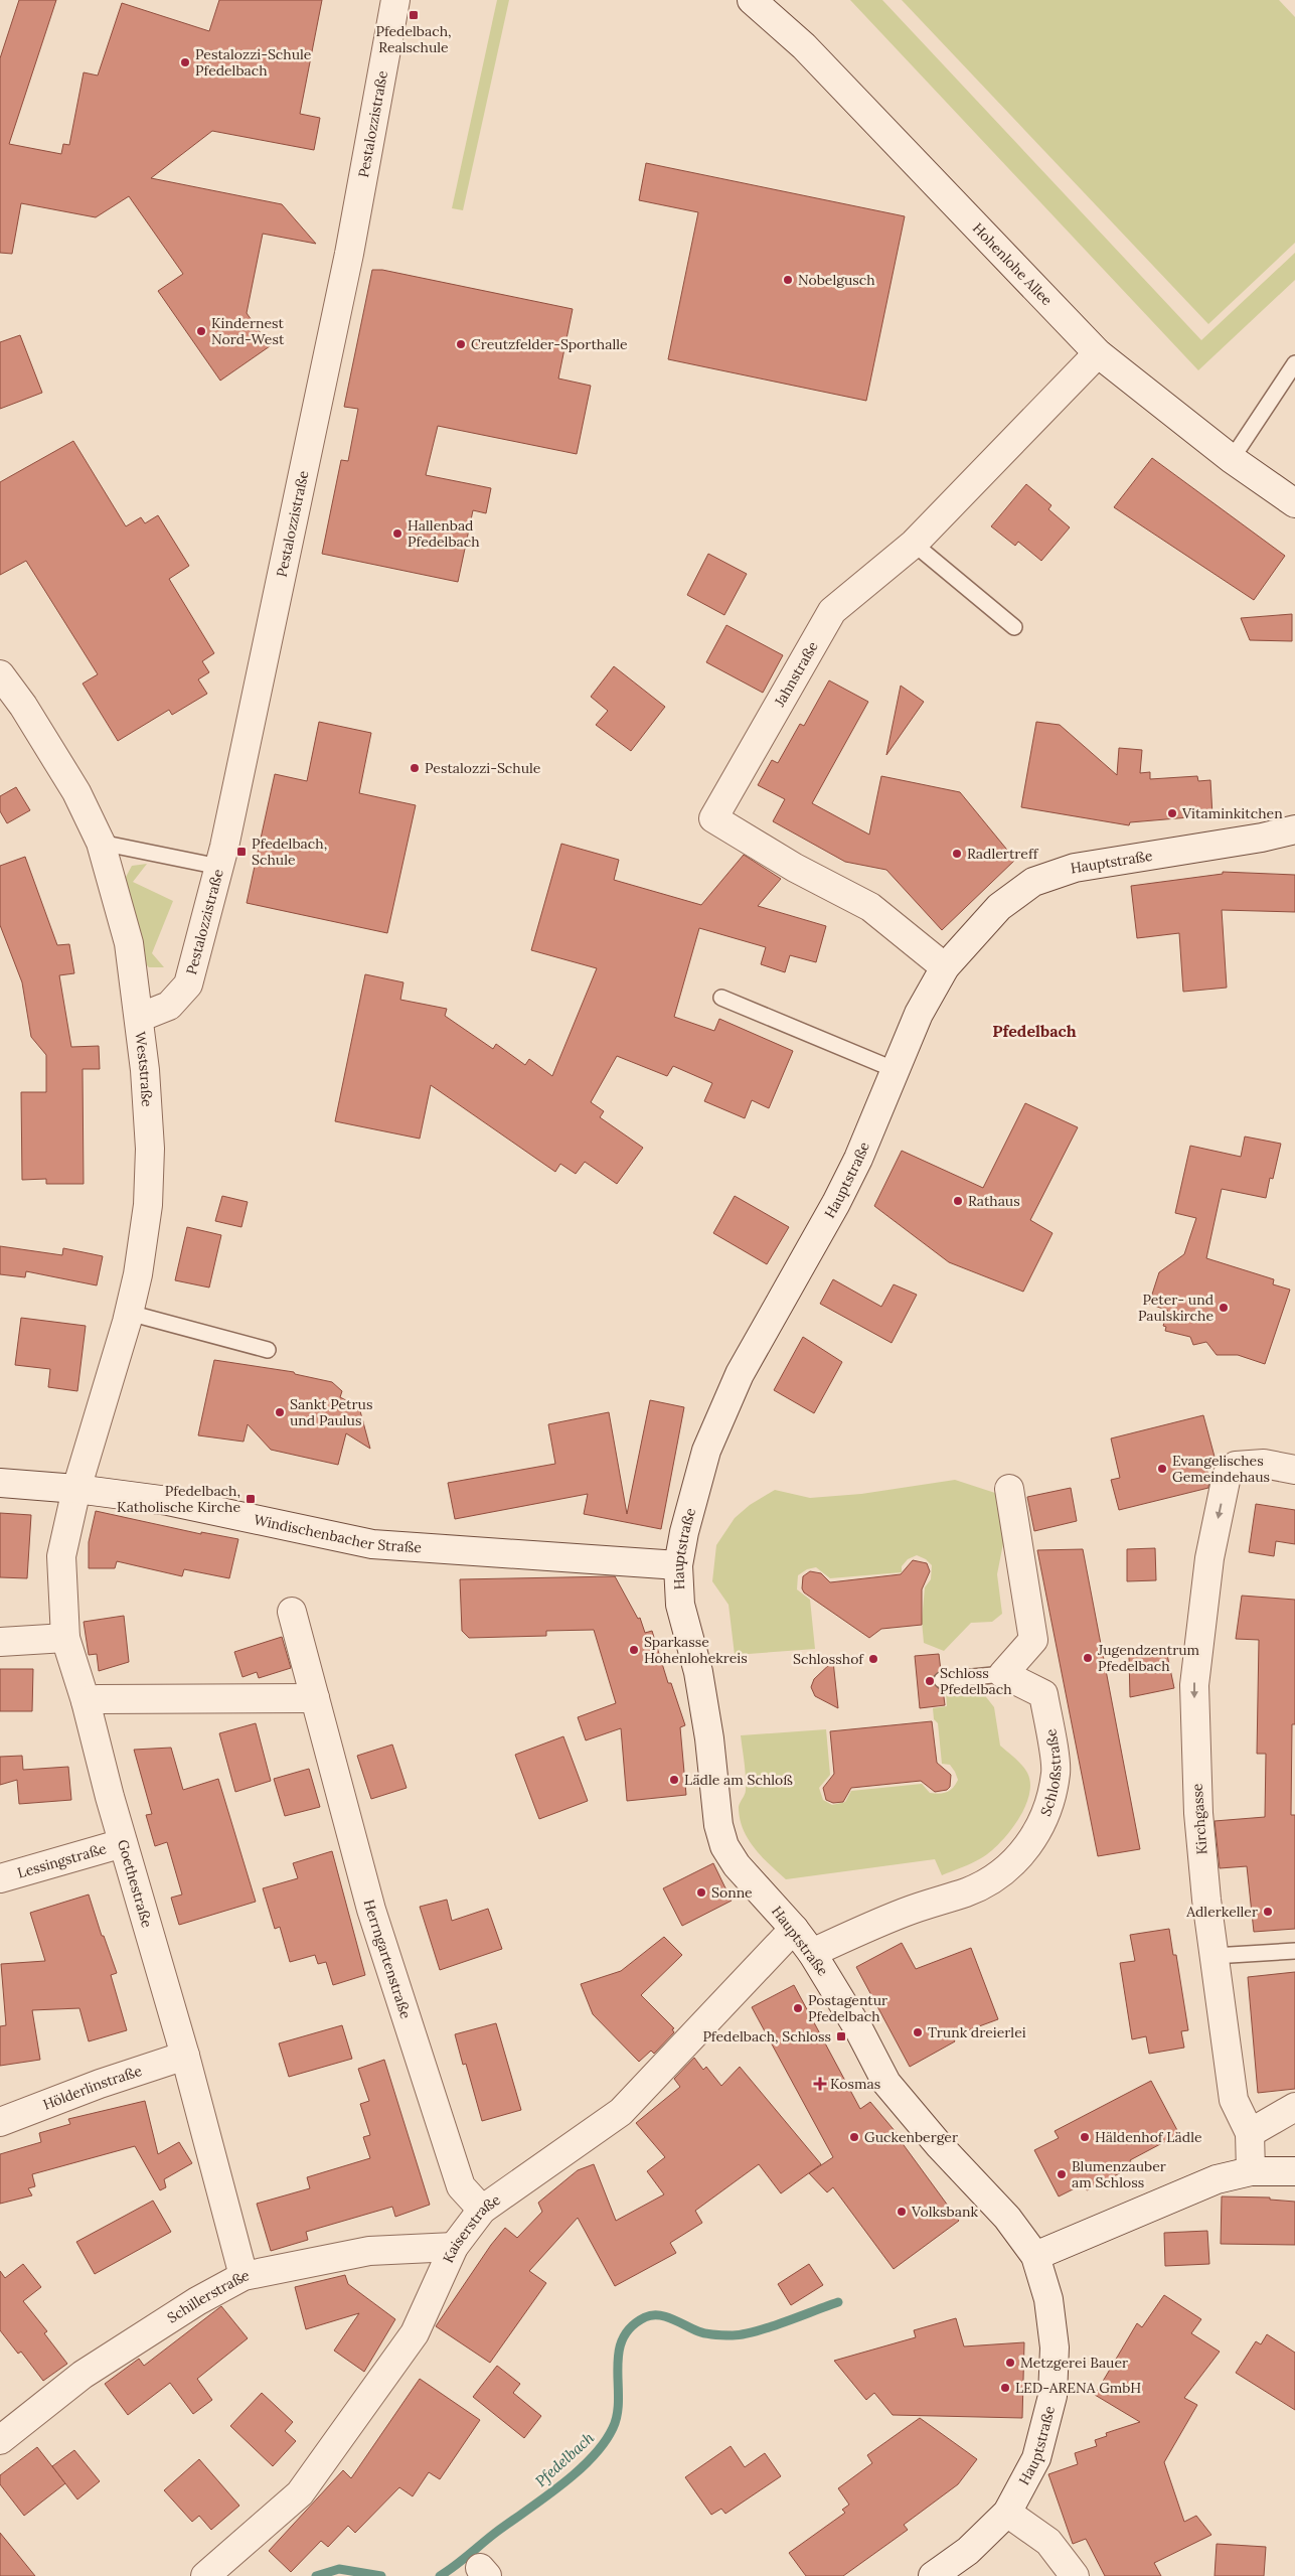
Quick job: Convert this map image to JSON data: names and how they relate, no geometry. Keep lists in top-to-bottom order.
{
  "streets": {
    "street": [
      "Pestalozzistraße",
      "Hohenlohe Allee",
      "Jahnstraße",
      "Hauptstraße",
      "Weststraße",
      "Windischenbacher Straße",
      "Schloßstraße",
      "Kirchgasse",
      "Lessingstraße",
      "Goethestraße",
      "Herrngartenstraße",
      "Hölderlinstraße",
      "Kaiserstraße",
      "Schillerstraße"
    ]
  },
  "crossings": [
    ["Pestalozzistraße", "Weststraße"],
    ["Hohenlohe Allee", "Jahnstraße"],
    ["Jahnstraße", "Hauptstraße"],
    ["Hauptstraße", "Windischenbacher Straße"],
    ["Hauptstraße", "Schloßstraße"],
    ["Hauptstraße", "Kaiserstraße"],
    ["Weststraße", "Windischenbacher Straße"],
    ["Weststraße", "Goethestraße"],
    ["Windischenbacher Straße", "Goethestraße"],
    ["Lessingstraße", "Goethestraße"],
    ["Goethestraße", "Hölderlinstraße"],
    ["Goethestraße", "Schillerstraße"],
    ["Herrngartenstraße", "Kaiserstraße"],
    ["Kaiserstraße", "Schillerstraße"]
  ],
  "districts": ["Pfedelbach"],
  "water": ["Pfedelbach"],
  "places": {
    "transit": [
      "Pfedelbach, Realschule",
      "Pfedelbach, Schule",
      "Pfedelbach, Katholische Kirche",
      "Pfedelbach, Schloss"
    ],
    "other": [
      "Pestalozzi-Schule Pfedelbach",
      "Nobelgusch",
      "Kindernest Nord-West",
      "Creutzfelder-Sporthalle",
      "Hallenbad Pfedelbach",
      "Pestalozzi-Schule",
      "Vitaminkitchen",
      "Radlertreff",
      "Rathaus",
      "Peter- und Paulskirche",
      "Sankt Petrus und Paulus",
      "Evangelisches Gemeindehaus",
      "Sparkasse Hohenlohekreis",
      "Jugendzentrum Pfedelbach",
      "Schlosshof",
      "Schloss Pfedelbach",
      "Lädle am Schloß",
      "Sonne",
      "Adlerkeller",
      "Postagentur Pfedelbach",
      "Trunk dreierlei",
      "Guckenberger",
      "Häldenhof Lädle",
      "Blumenzauber am Schloss",
      "Volksbank",
      "Metzgerei Bauer",
      "LED-ARENA GmbH"
    ],
    "health": ["Kosmas"]
  }
}
